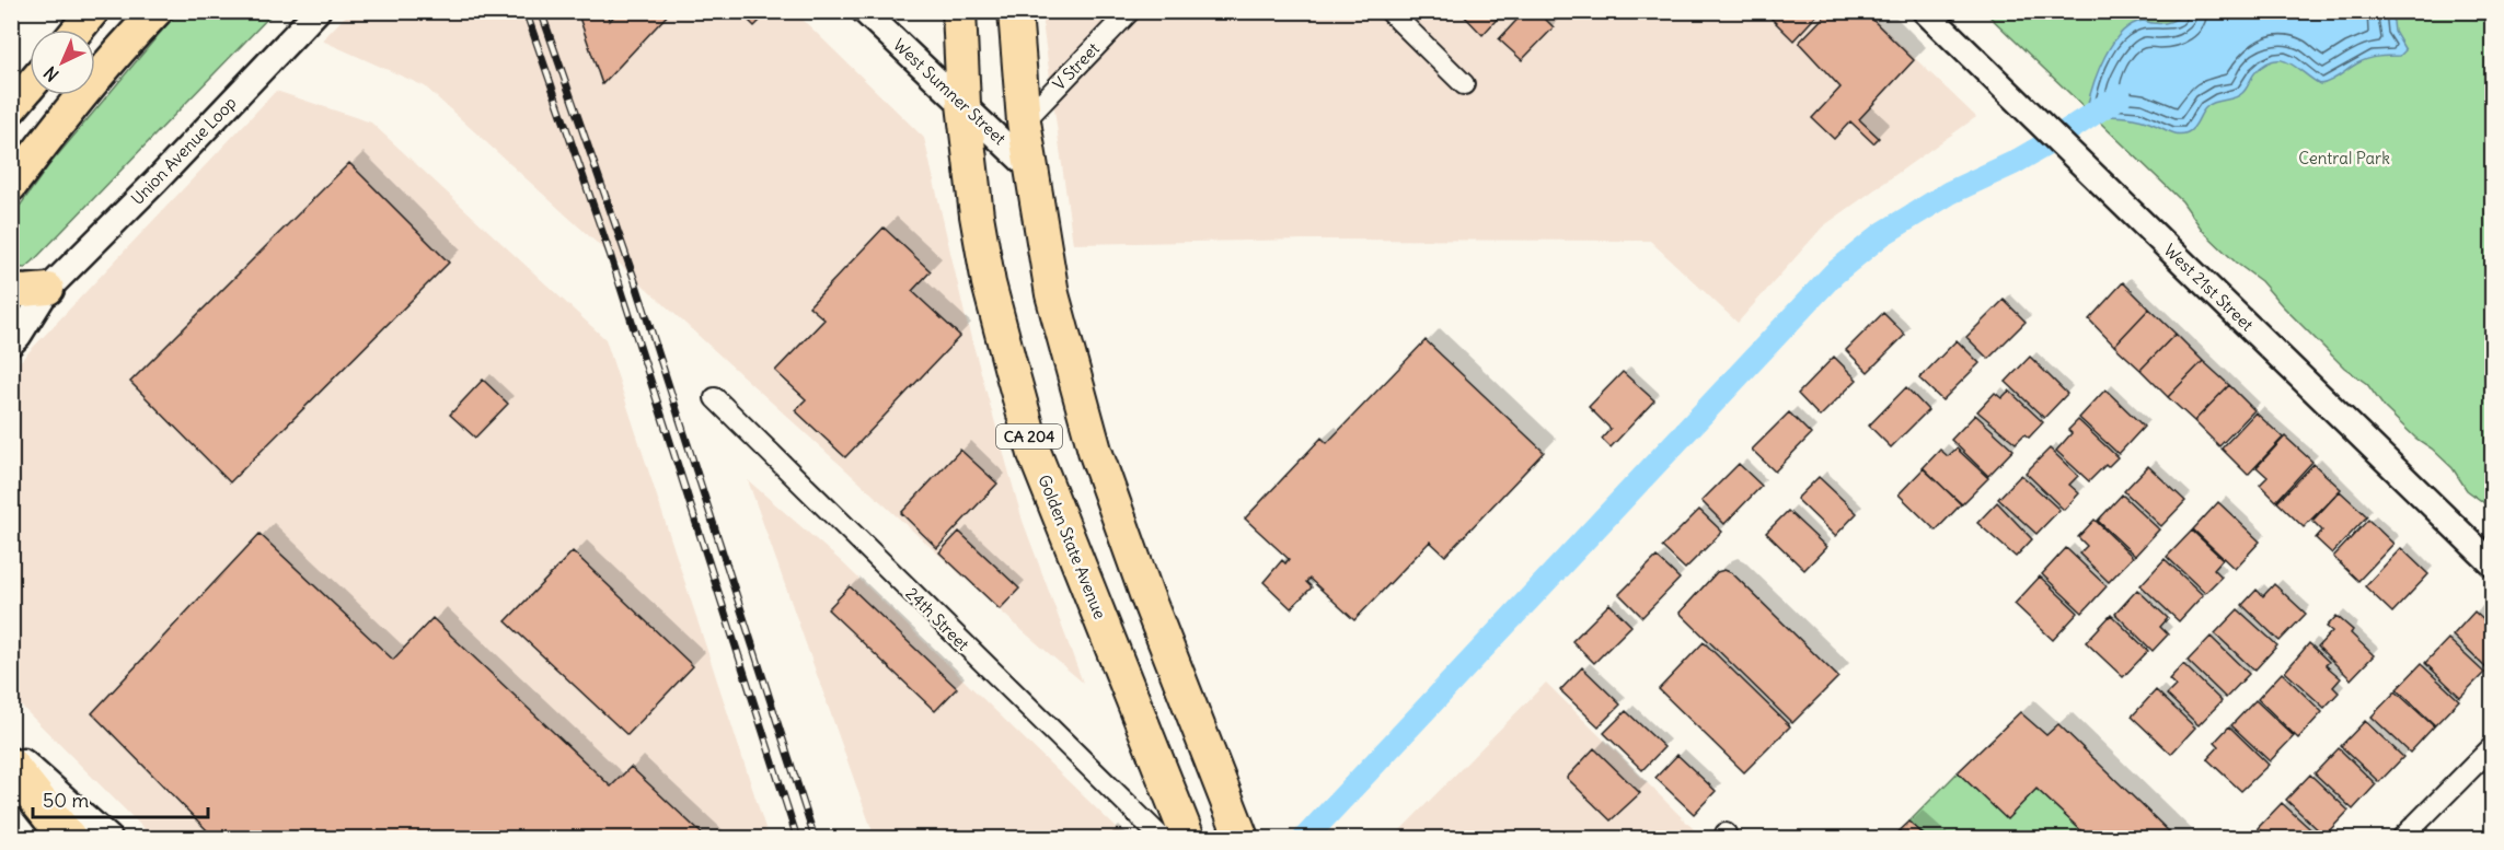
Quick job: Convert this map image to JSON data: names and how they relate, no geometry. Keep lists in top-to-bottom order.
{
  "streets": {
    "highway": ["CA 204", "Golden State Avenue"],
    "street": [
      "V Street",
      "West Sumner Street",
      "Union Avenue Loop",
      "West 21st Street",
      "24th Street"
    ]
  },
  "crossings": [
    ["West Sumner Street", "Golden State Avenue"]
  ],
  "parks": ["Central Park"],
  "scale_bar": "50 m",
  "north": "bottom left"
}
